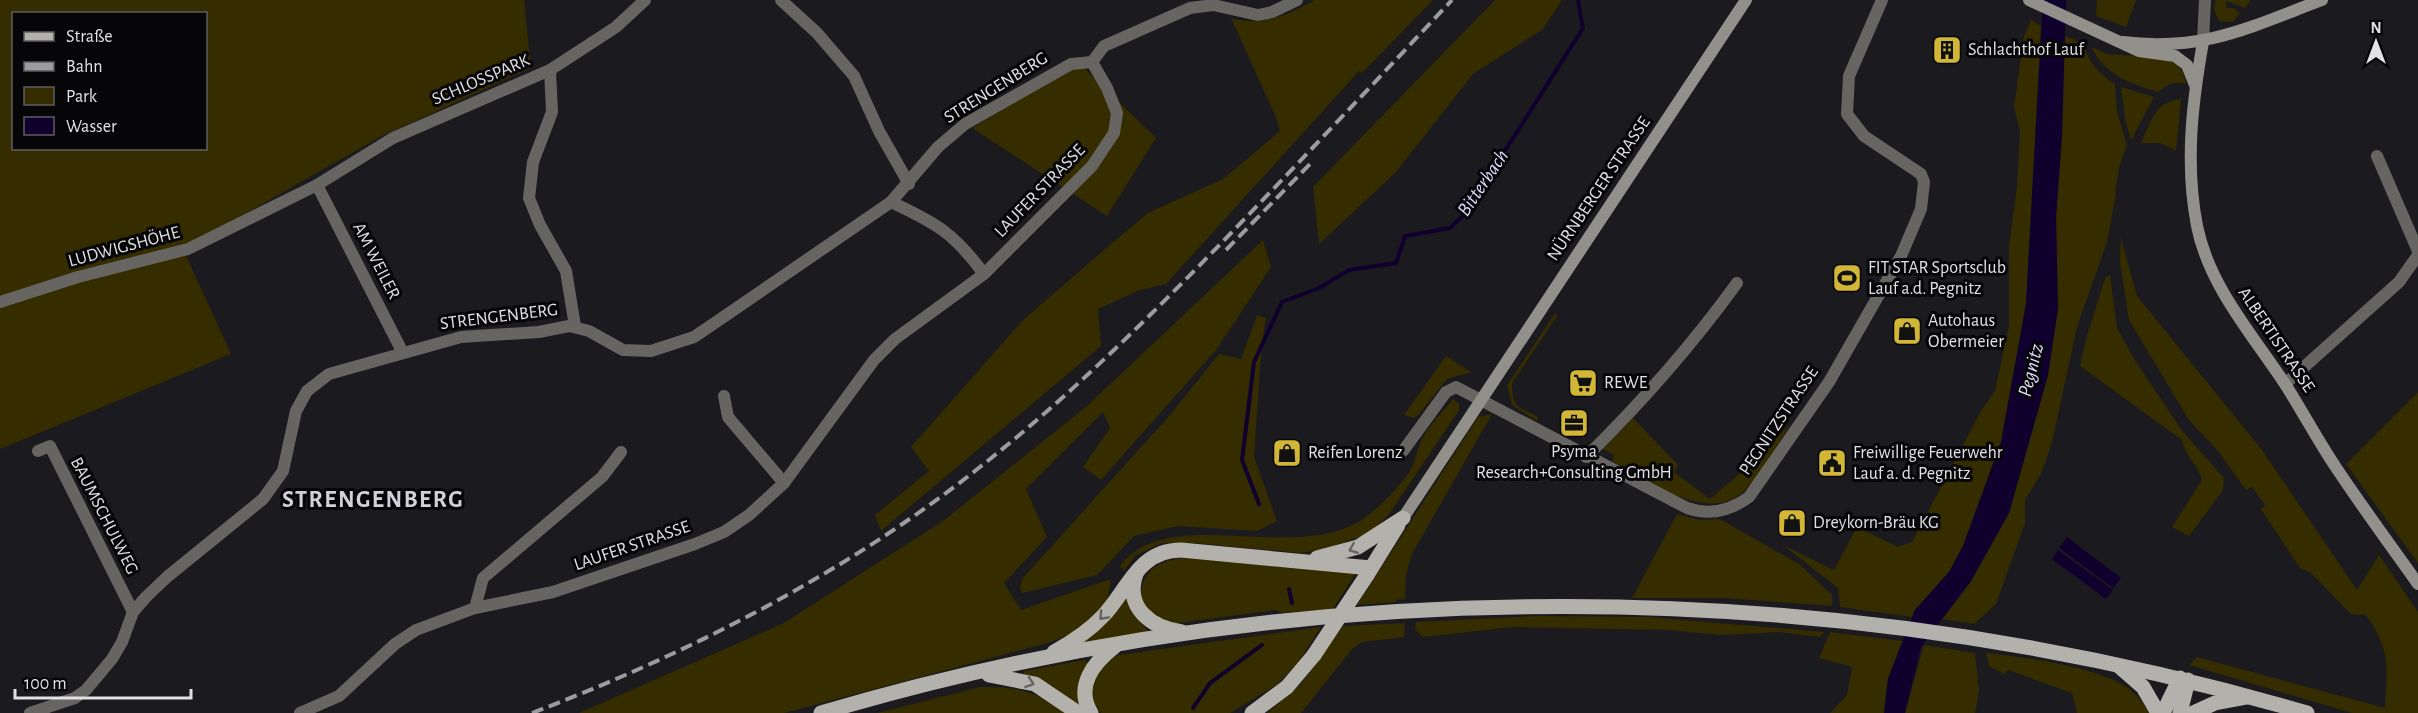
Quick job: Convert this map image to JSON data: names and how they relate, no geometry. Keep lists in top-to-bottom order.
{
  "streets": {
    "main road": ["NÜRNBERGER STRASSE", "ALBERTISTRASSE"],
    "street": [
      "SCHLOSSPARK",
      "STRENGENBERG",
      "LAUFER STRASSE",
      "LUDWIGSHÖHE",
      "AM WEILER",
      "PEGNITZSTRASSE",
      "BAUMSCHULWEG"
    ]
  },
  "crossings": [
    ["SCHLOSSPARK", "STRENGENBERG"],
    ["SCHLOSSPARK", "LUDWIGSHÖHE"],
    ["SCHLOSSPARK", "AM WEILER"],
    ["STRENGENBERG", "LAUFER STRASSE"],
    ["STRENGENBERG", "AM WEILER"],
    ["STRENGENBERG", "BAUMSCHULWEG"],
    ["NÜRNBERGER STRASSE", "PEGNITZSTRASSE"],
    ["LUDWIGSHÖHE", "AM WEILER"]
  ],
  "districts": ["STRENGENBERG"],
  "water": ["Bitterbach", "Pegnitz"],
  "places": {
    "building": ["Schlachthof Lauf"],
    "sports": ["FIT STAR Sportsclub Lauf a.d. Pegnitz"],
    "shop": ["Autohaus Obermeier", "Reifen Lorenz", "Dreykorn-Bräu KG"],
    "supermarket": ["REWE"],
    "office": ["Psyma Research+Consulting GmbH"],
    "public building": ["Freiwillige Feuerwehr Lauf a. d. Pegnitz"]
  },
  "legend": [
    "Straße",
    "Bahn",
    "Park",
    "Wasser"
  ],
  "scale_bar": "100 m",
  "north": "top"
}
